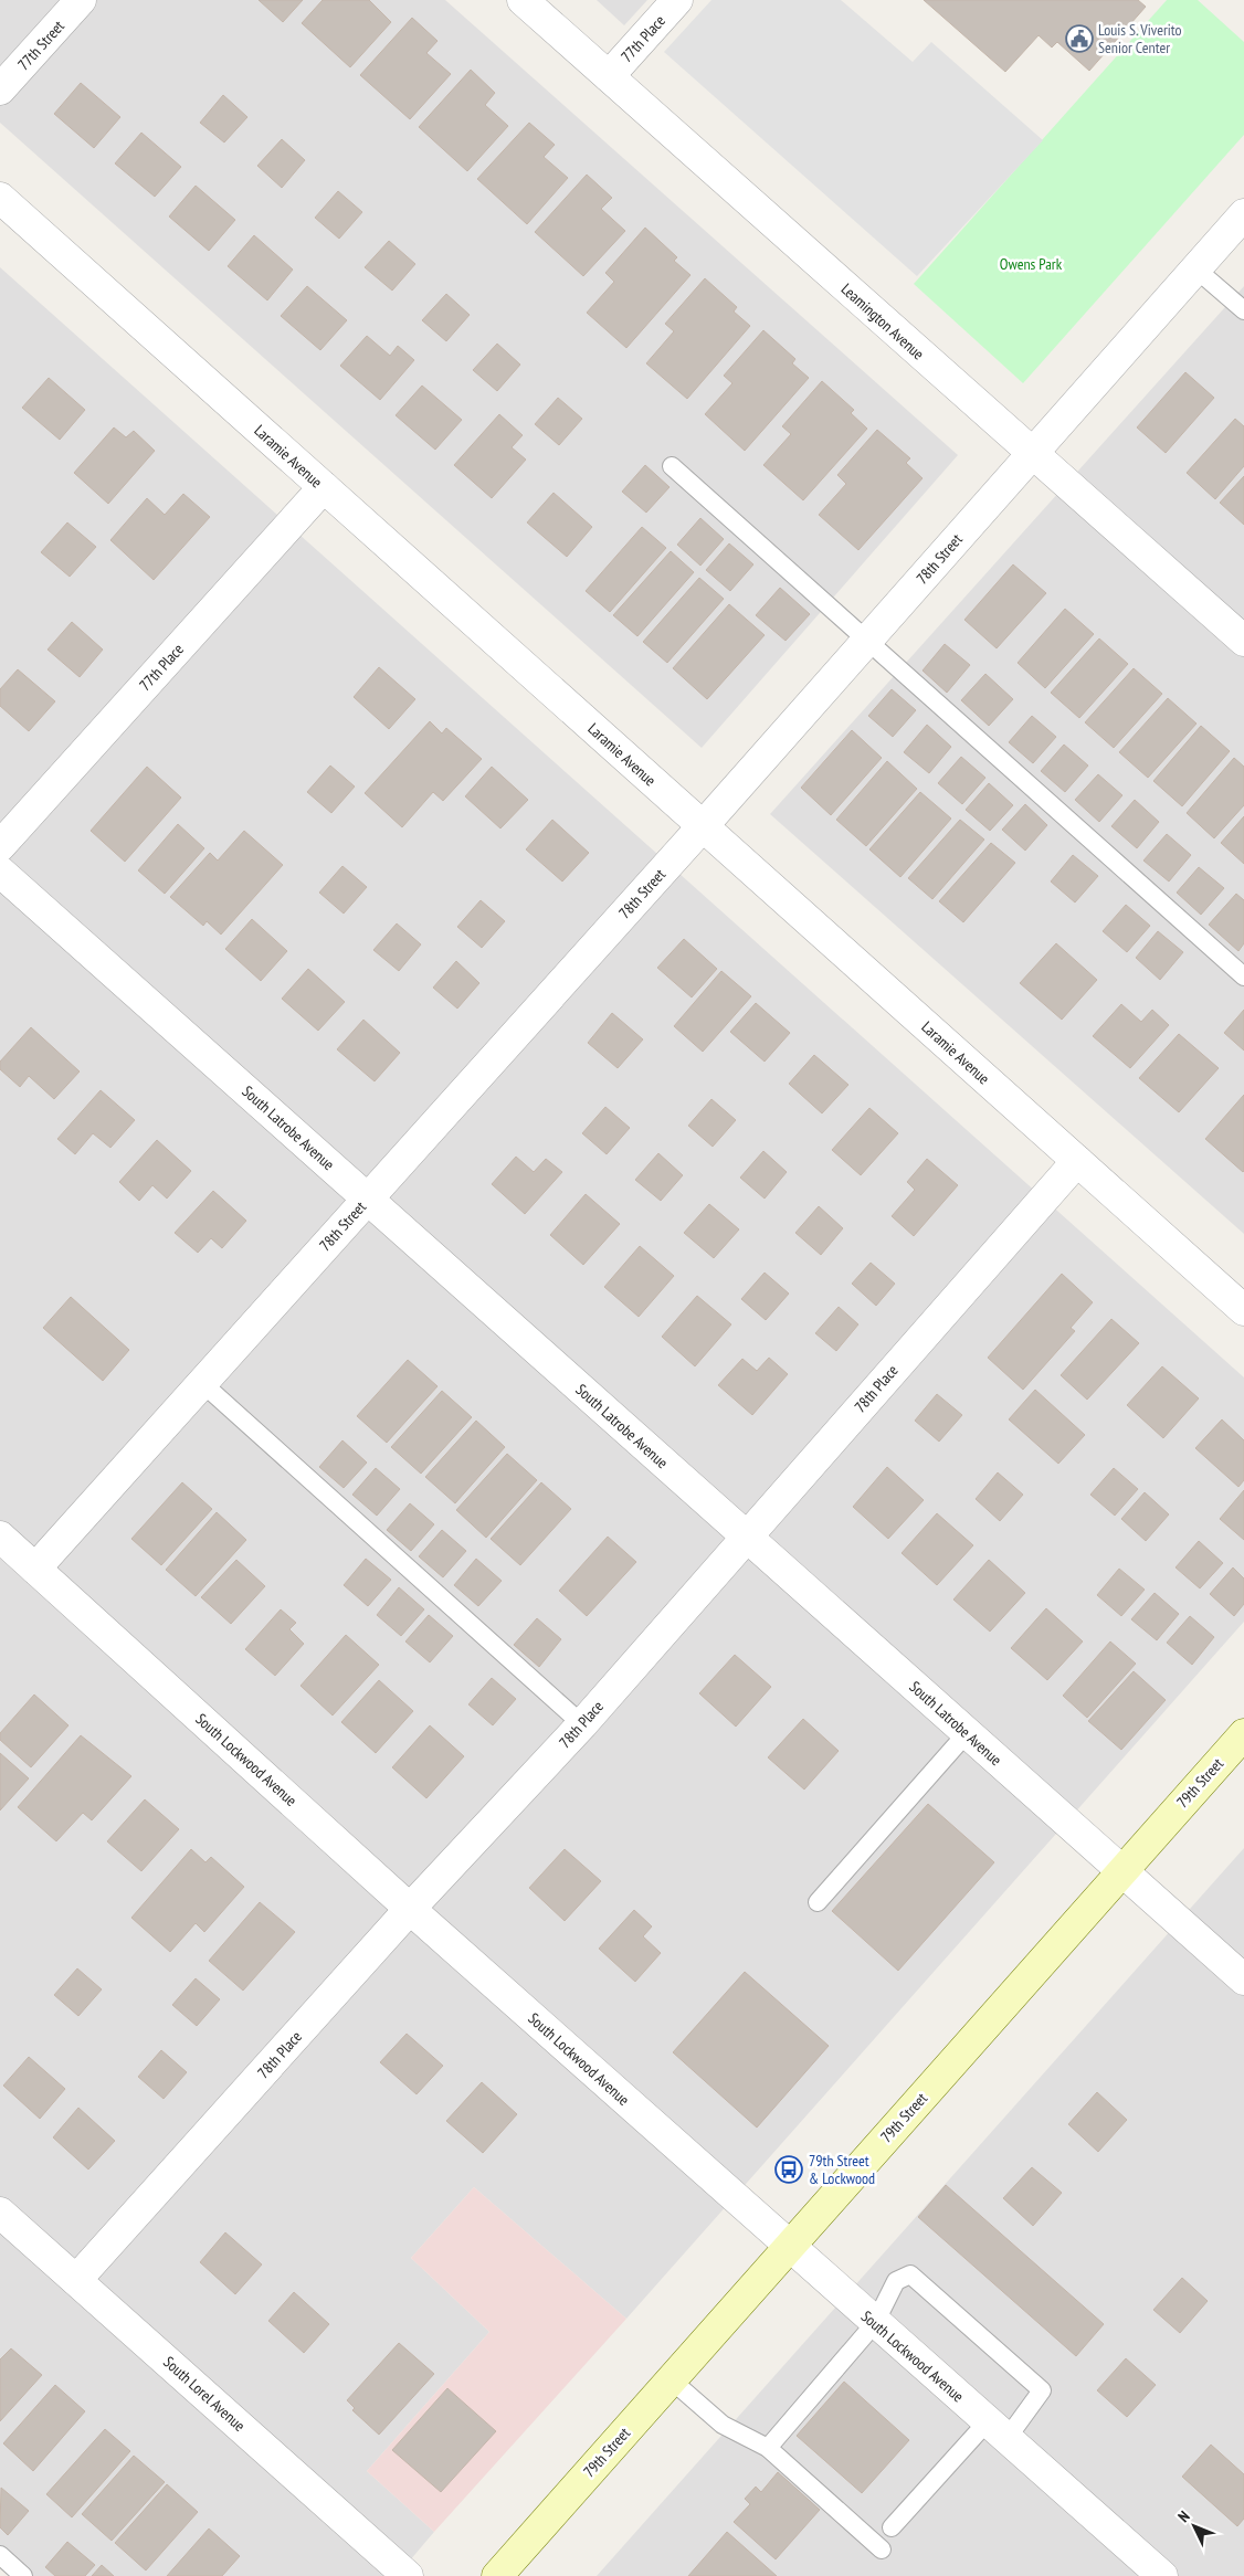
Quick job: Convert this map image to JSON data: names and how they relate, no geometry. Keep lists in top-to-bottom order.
{
  "streets": {
    "main road": ["79th Street"],
    "street": [
      "77th Place",
      "77th Street",
      "Leamington Avenue",
      "Laramie Avenue",
      "78th Street",
      "South Latrobe Avenue",
      "78th Place",
      "South Lockwood Avenue",
      "South Lorel Avenue"
    ]
  },
  "crossings": [
    ["77th Place", "Leamington Avenue"],
    ["77th Place", "Laramie Avenue"],
    ["Leamington Avenue", "78th Street"],
    ["Laramie Avenue", "78th Street"],
    ["Laramie Avenue", "78th Place"],
    ["78th Street", "South Latrobe Avenue"],
    ["78th Street", "South Lockwood Avenue"],
    ["South Latrobe Avenue", "78th Place"],
    ["South Latrobe Avenue", "79th Street"],
    ["78th Place", "South Lockwood Avenue"],
    ["78th Place", "South Lorel Avenue"],
    ["South Lockwood Avenue", "79th Street"]
  ],
  "parks": ["Owens Park"],
  "places": {
    "public building": ["Louis S. Viverito Senior Center"],
    "bus stop": ["79th Street & Lockwood"]
  },
  "north": "top left"
}
